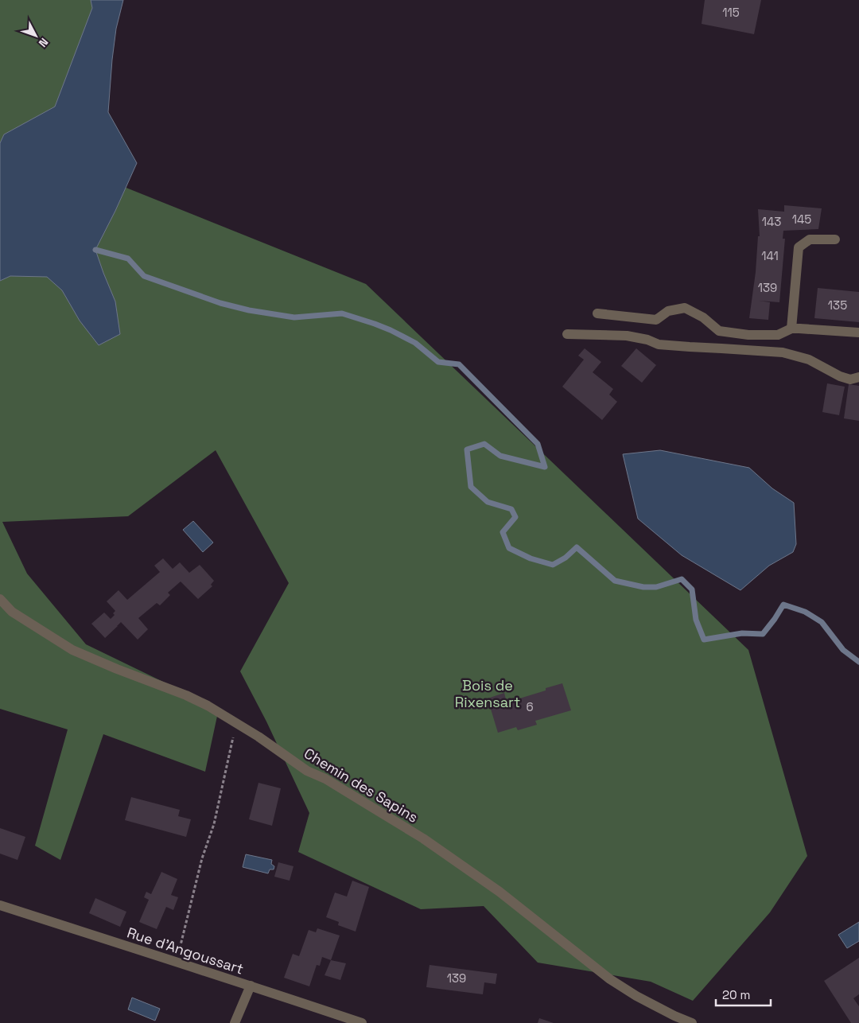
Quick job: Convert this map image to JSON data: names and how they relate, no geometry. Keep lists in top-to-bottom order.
{
  "streets": {
    "street": ["Chemin des Sapins", "Rue d'Angoussart"]
  },
  "parks": ["Bois de Rixensart"],
  "house_numbers": [
    "115",
    "145",
    "143",
    "141",
    "139",
    "135",
    "6",
    "139"
  ],
  "scale_bar": "20 m",
  "north": "bottom right"
}
